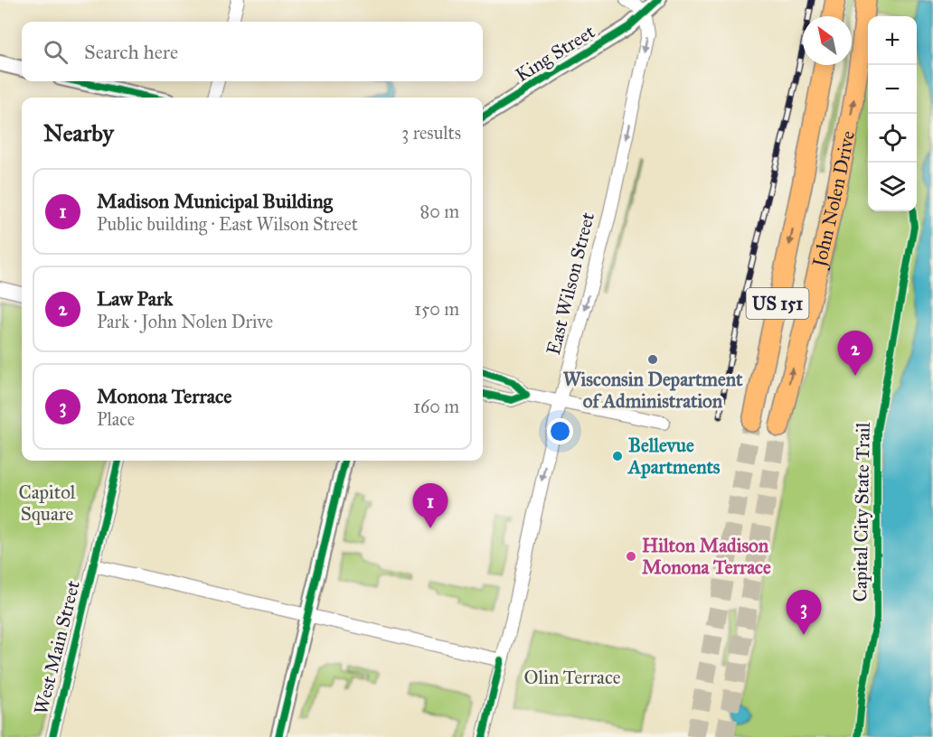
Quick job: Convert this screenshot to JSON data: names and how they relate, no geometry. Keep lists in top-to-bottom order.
{
  "streets": {
    "main road": ["John Nolen Drive", "US 151"],
    "street": ["King Street", "East Wilson Street", "West Main Street"],
    "cycle path": ["Capital City State Trail"]
  },
  "crossings": [
    ["King Street", "East Wilson Street"]
  ],
  "one_way": ["East Wilson Street"],
  "parks": ["Capitol Square", "Olin Terrace"],
  "places": ["Wisconsin Department of Administration", "Bellevue Apartments", "Hilton Madison Monona Terrace"],
  "north": "top left",
  "page": {
    "map_buttons": ["+", "−"],
    "search": "Search here",
    "heading": ["Nearby", "3 results"],
    "list": [
      {
        "mark": "1",
        "name": "Madison Municipal Building",
        "note": "Public building · East Wilson Street",
        "value": "80 m"
      },
      {
        "mark": "2",
        "name": "Law Park",
        "note": "Park · John Nolen Drive",
        "value": "150 m"
      },
      {
        "mark": "3",
        "name": "Monona Terrace",
        "note": "Place",
        "value": "160 m"
      }
    ],
    "pins": ["2", "1", "3"]
  }
}
